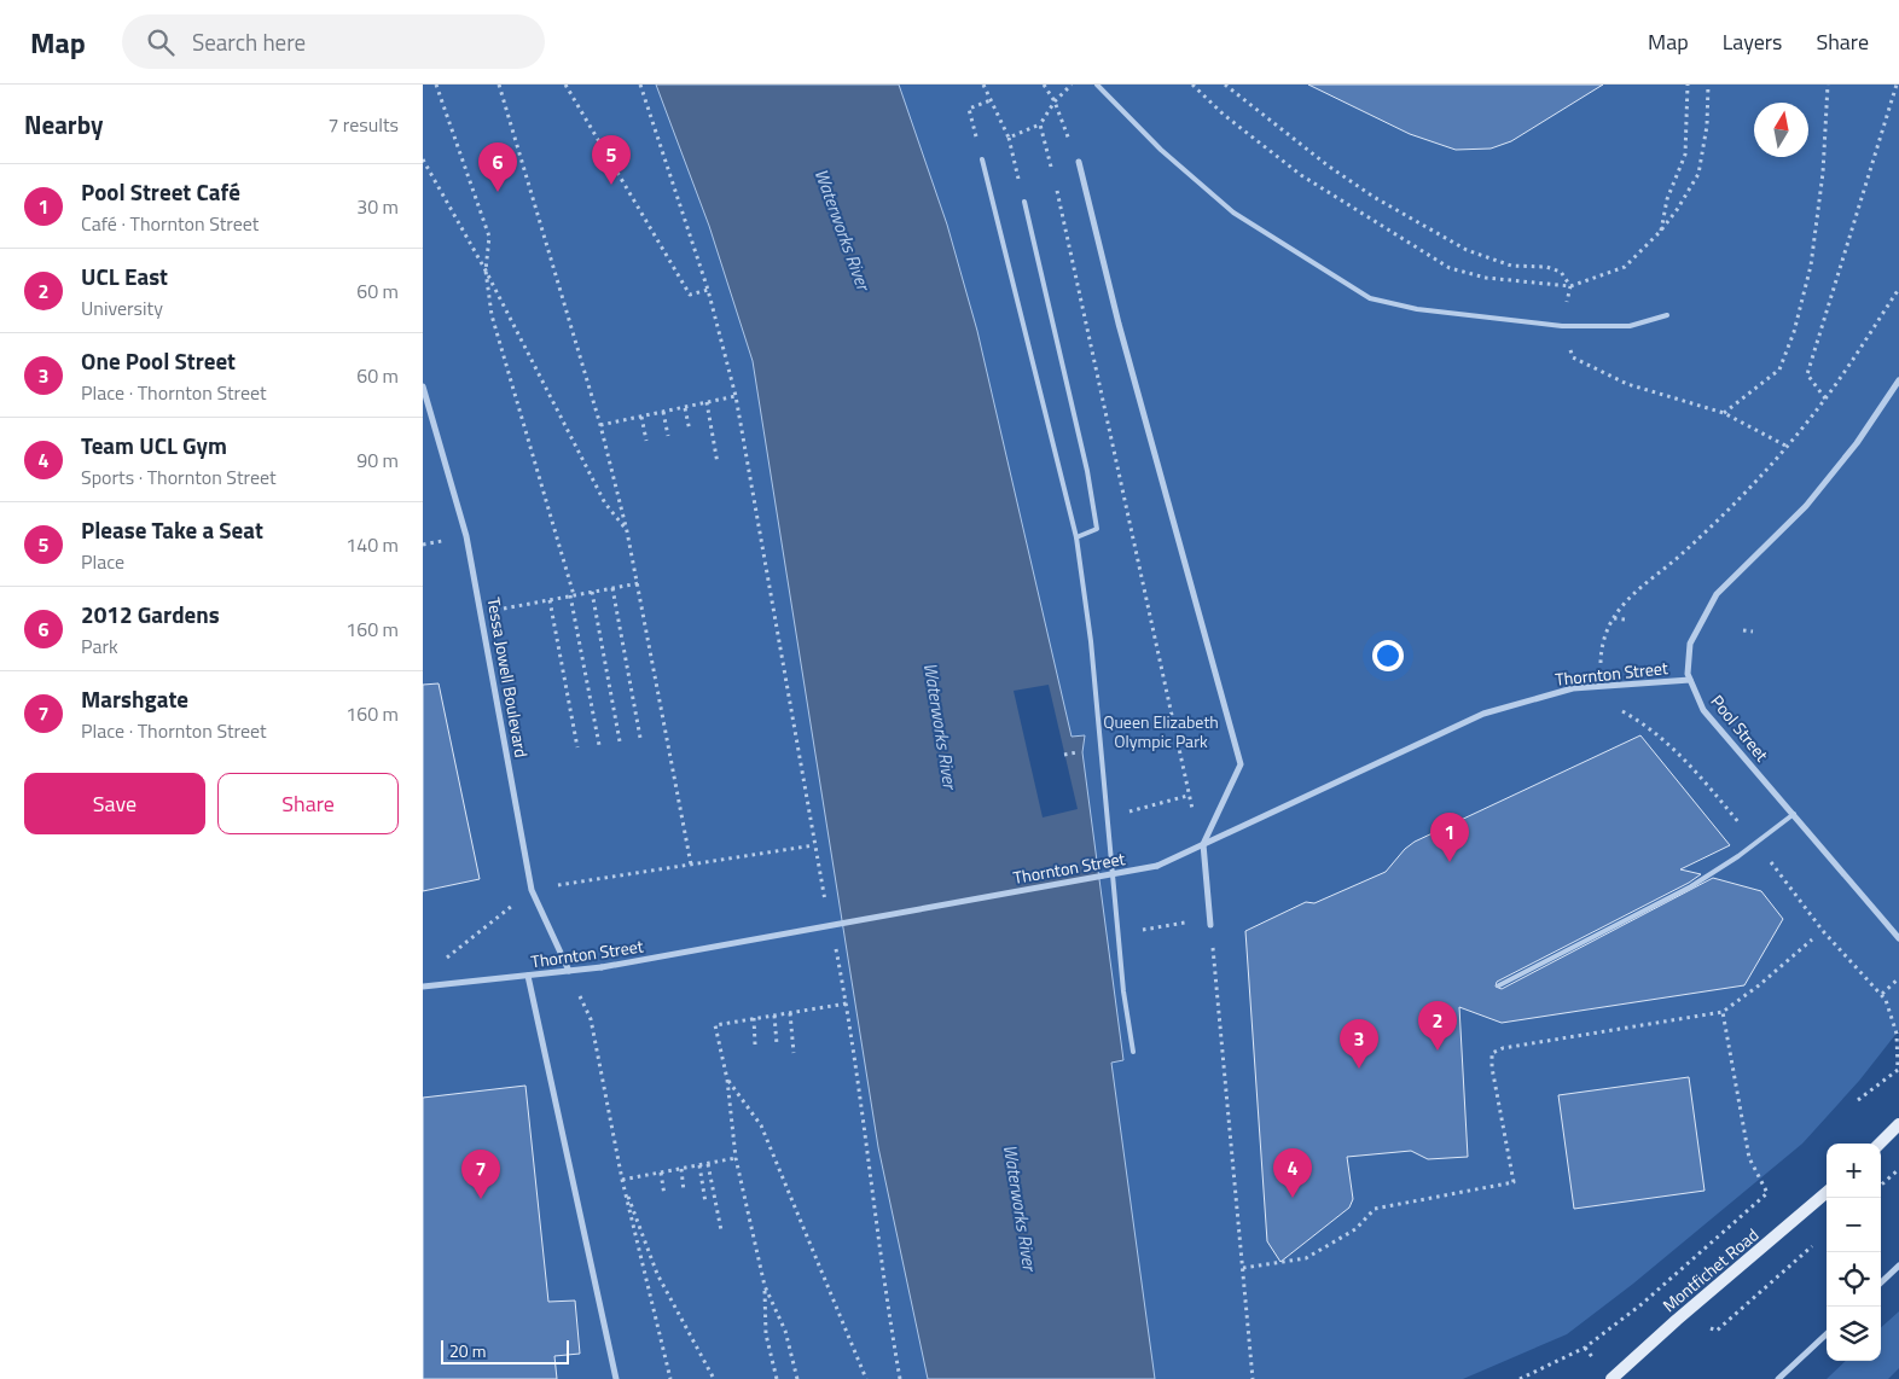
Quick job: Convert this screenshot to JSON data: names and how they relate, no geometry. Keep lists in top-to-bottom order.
{
  "streets": {
    "street": [
      "Thornton Street",
      "Tessa Jowell Boulevard",
      "Pool Street",
      "Montfichet Road"
    ]
  },
  "crossings": [
    ["Thornton Street", "Tessa Jowell Boulevard"],
    ["Thornton Street", "Pool Street"]
  ],
  "water": ["Waterworks River"],
  "parks": ["Queen Elizabeth Olympic Park"],
  "scale_bar": "20 m",
  "north": "top",
  "page": {
    "header": "Map",
    "search": "Search here",
    "nav": ["Map", "Layers", "Share"],
    "heading": ["Nearby", "7 results"],
    "pins": [
      "5",
      "6",
      "1",
      "2",
      "3",
      "4",
      "7"
    ],
    "list": [
      {
        "mark": "1",
        "name": "Pool Street Café",
        "note": "Café · Thornton Street",
        "value": "30 m"
      },
      {
        "mark": "2",
        "name": "UCL East",
        "note": "University",
        "value": "60 m"
      },
      {
        "mark": "3",
        "name": "One Pool Street",
        "note": "Place · Thornton Street",
        "value": "60 m"
      },
      {
        "mark": "4",
        "name": "Team UCL Gym",
        "note": "Sports · Thornton Street",
        "value": "90 m"
      },
      {
        "mark": "5",
        "name": "Please Take a Seat",
        "note": "Place",
        "value": "140 m"
      },
      {
        "mark": "6",
        "name": "2012 Gardens",
        "note": "Park",
        "value": "160 m"
      },
      {
        "mark": "7",
        "name": "Marshgate",
        "note": "Place · Thornton Street",
        "value": "160 m"
      }
    ],
    "buttons": ["Save", "Share"],
    "map_buttons": ["+", "−"],
    "scale": "20 m"
  }
}
